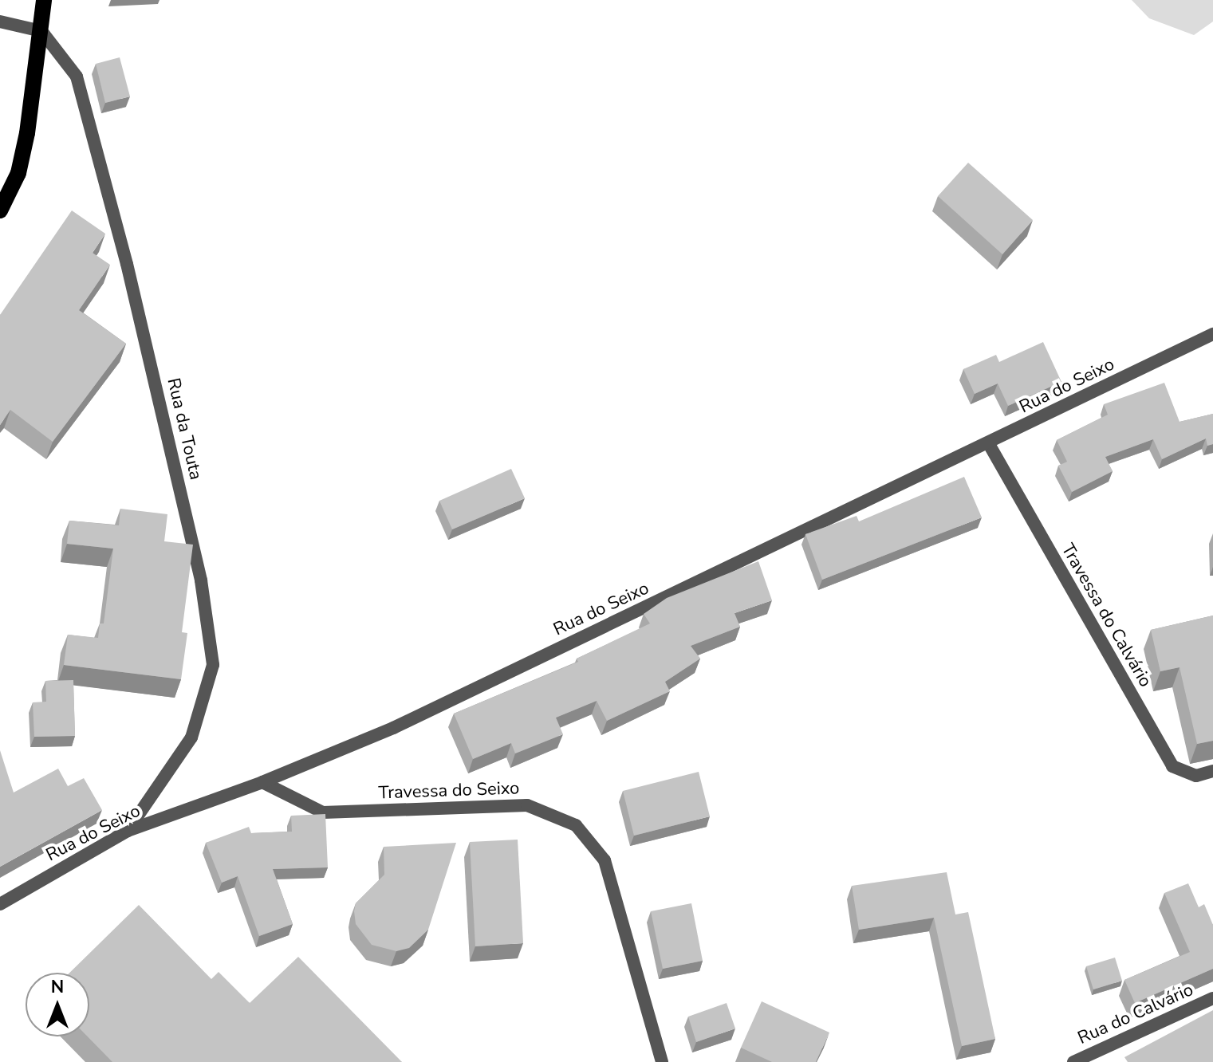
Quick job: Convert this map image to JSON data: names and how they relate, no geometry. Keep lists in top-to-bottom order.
{
  "streets": {
    "street": [
      "Rua do Seixo",
      "Rua da Touta",
      "Travessa do Calvário",
      "Travessa do Seixo",
      "Rua do Calvário"
    ]
  },
  "crossings": [
    ["Rua do Seixo", "Rua da Touta"],
    ["Rua do Seixo", "Travessa do Calvário"],
    ["Rua do Seixo", "Travessa do Seixo"]
  ],
  "north": "top"
}
